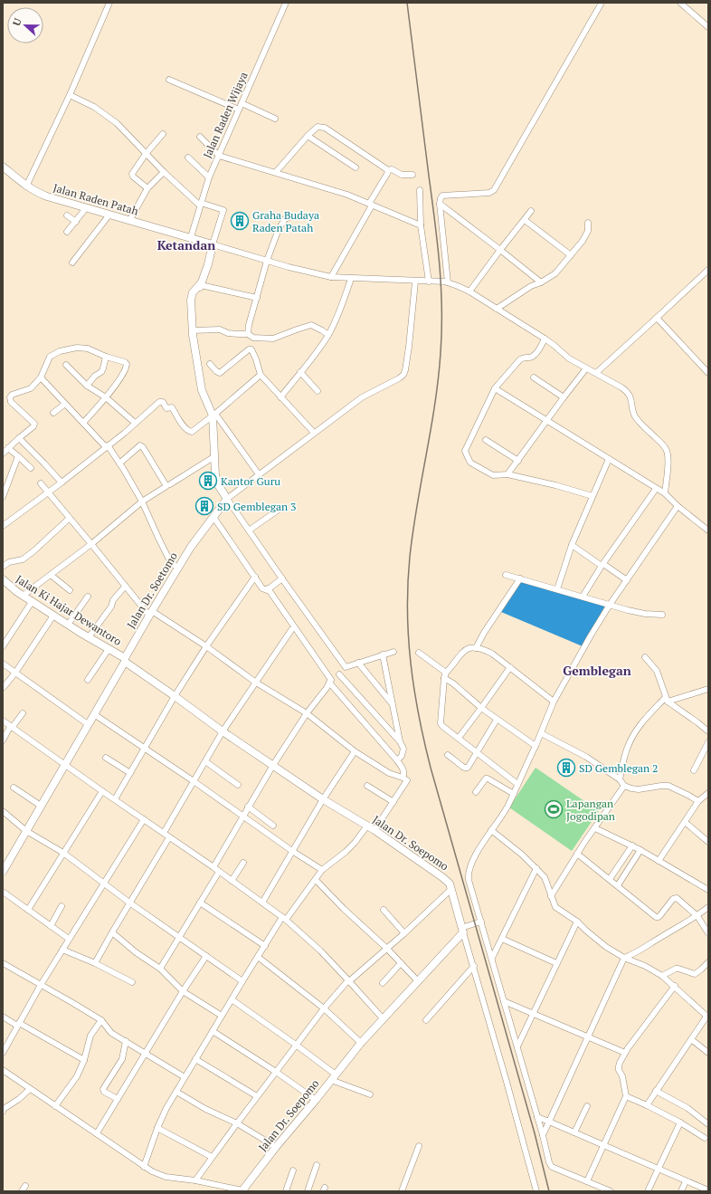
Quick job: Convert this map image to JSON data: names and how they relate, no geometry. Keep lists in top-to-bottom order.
{
  "streets": {
    "street": [
      "Jalan Raden Wijaya",
      "Jalan Raden Patah",
      "Jalan Dr. Soetomo",
      "Jalan Ki Hajar Dewantoro",
      "Jalan Dr. Soepomo"
    ]
  },
  "crossings": [
    ["Jalan Raden Wijaya", "Jalan Raden Patah"],
    ["Jalan Dr. Soetomo", "Jalan Ki Hajar Dewantoro"],
    ["Jalan Dr. Soetomo", "Jalan Dr. Soepomo"],
    ["Jalan Ki Hajar Dewantoro", "Jalan Dr. Soepomo"]
  ],
  "districts": ["Ketandan", "Gemblegan"],
  "places": {
    "building": [
      "Graha Budaya Raden Patah",
      "Kantor Guru",
      "SD Gemblegan 3",
      "SD Gemblegan 2"
    ],
    "sports": ["Lapangan Jogodipan"]
  },
  "north": "left"
}
